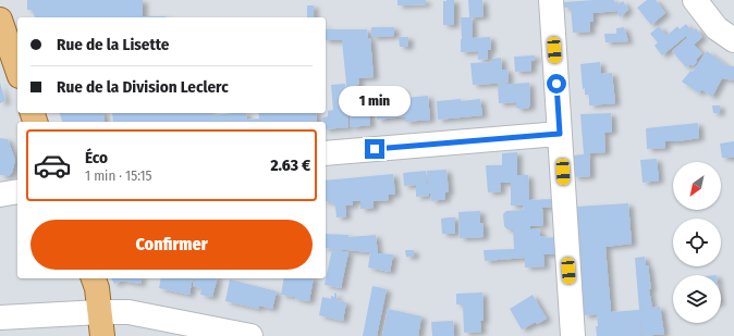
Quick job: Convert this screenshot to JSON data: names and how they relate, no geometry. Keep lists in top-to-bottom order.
{
  "north": "bottom left",
  "page": {
    "banner": ["Rue de la Lisette", "Rue de la Division Leclerc"],
    "bubble": "1 min",
    "list": [
      {
        "name": "Éco",
        "note": "1 min · 15:15",
        "value": "2.63 €"
      }
    ],
    "buttons": "Confirmer"
  }
}
